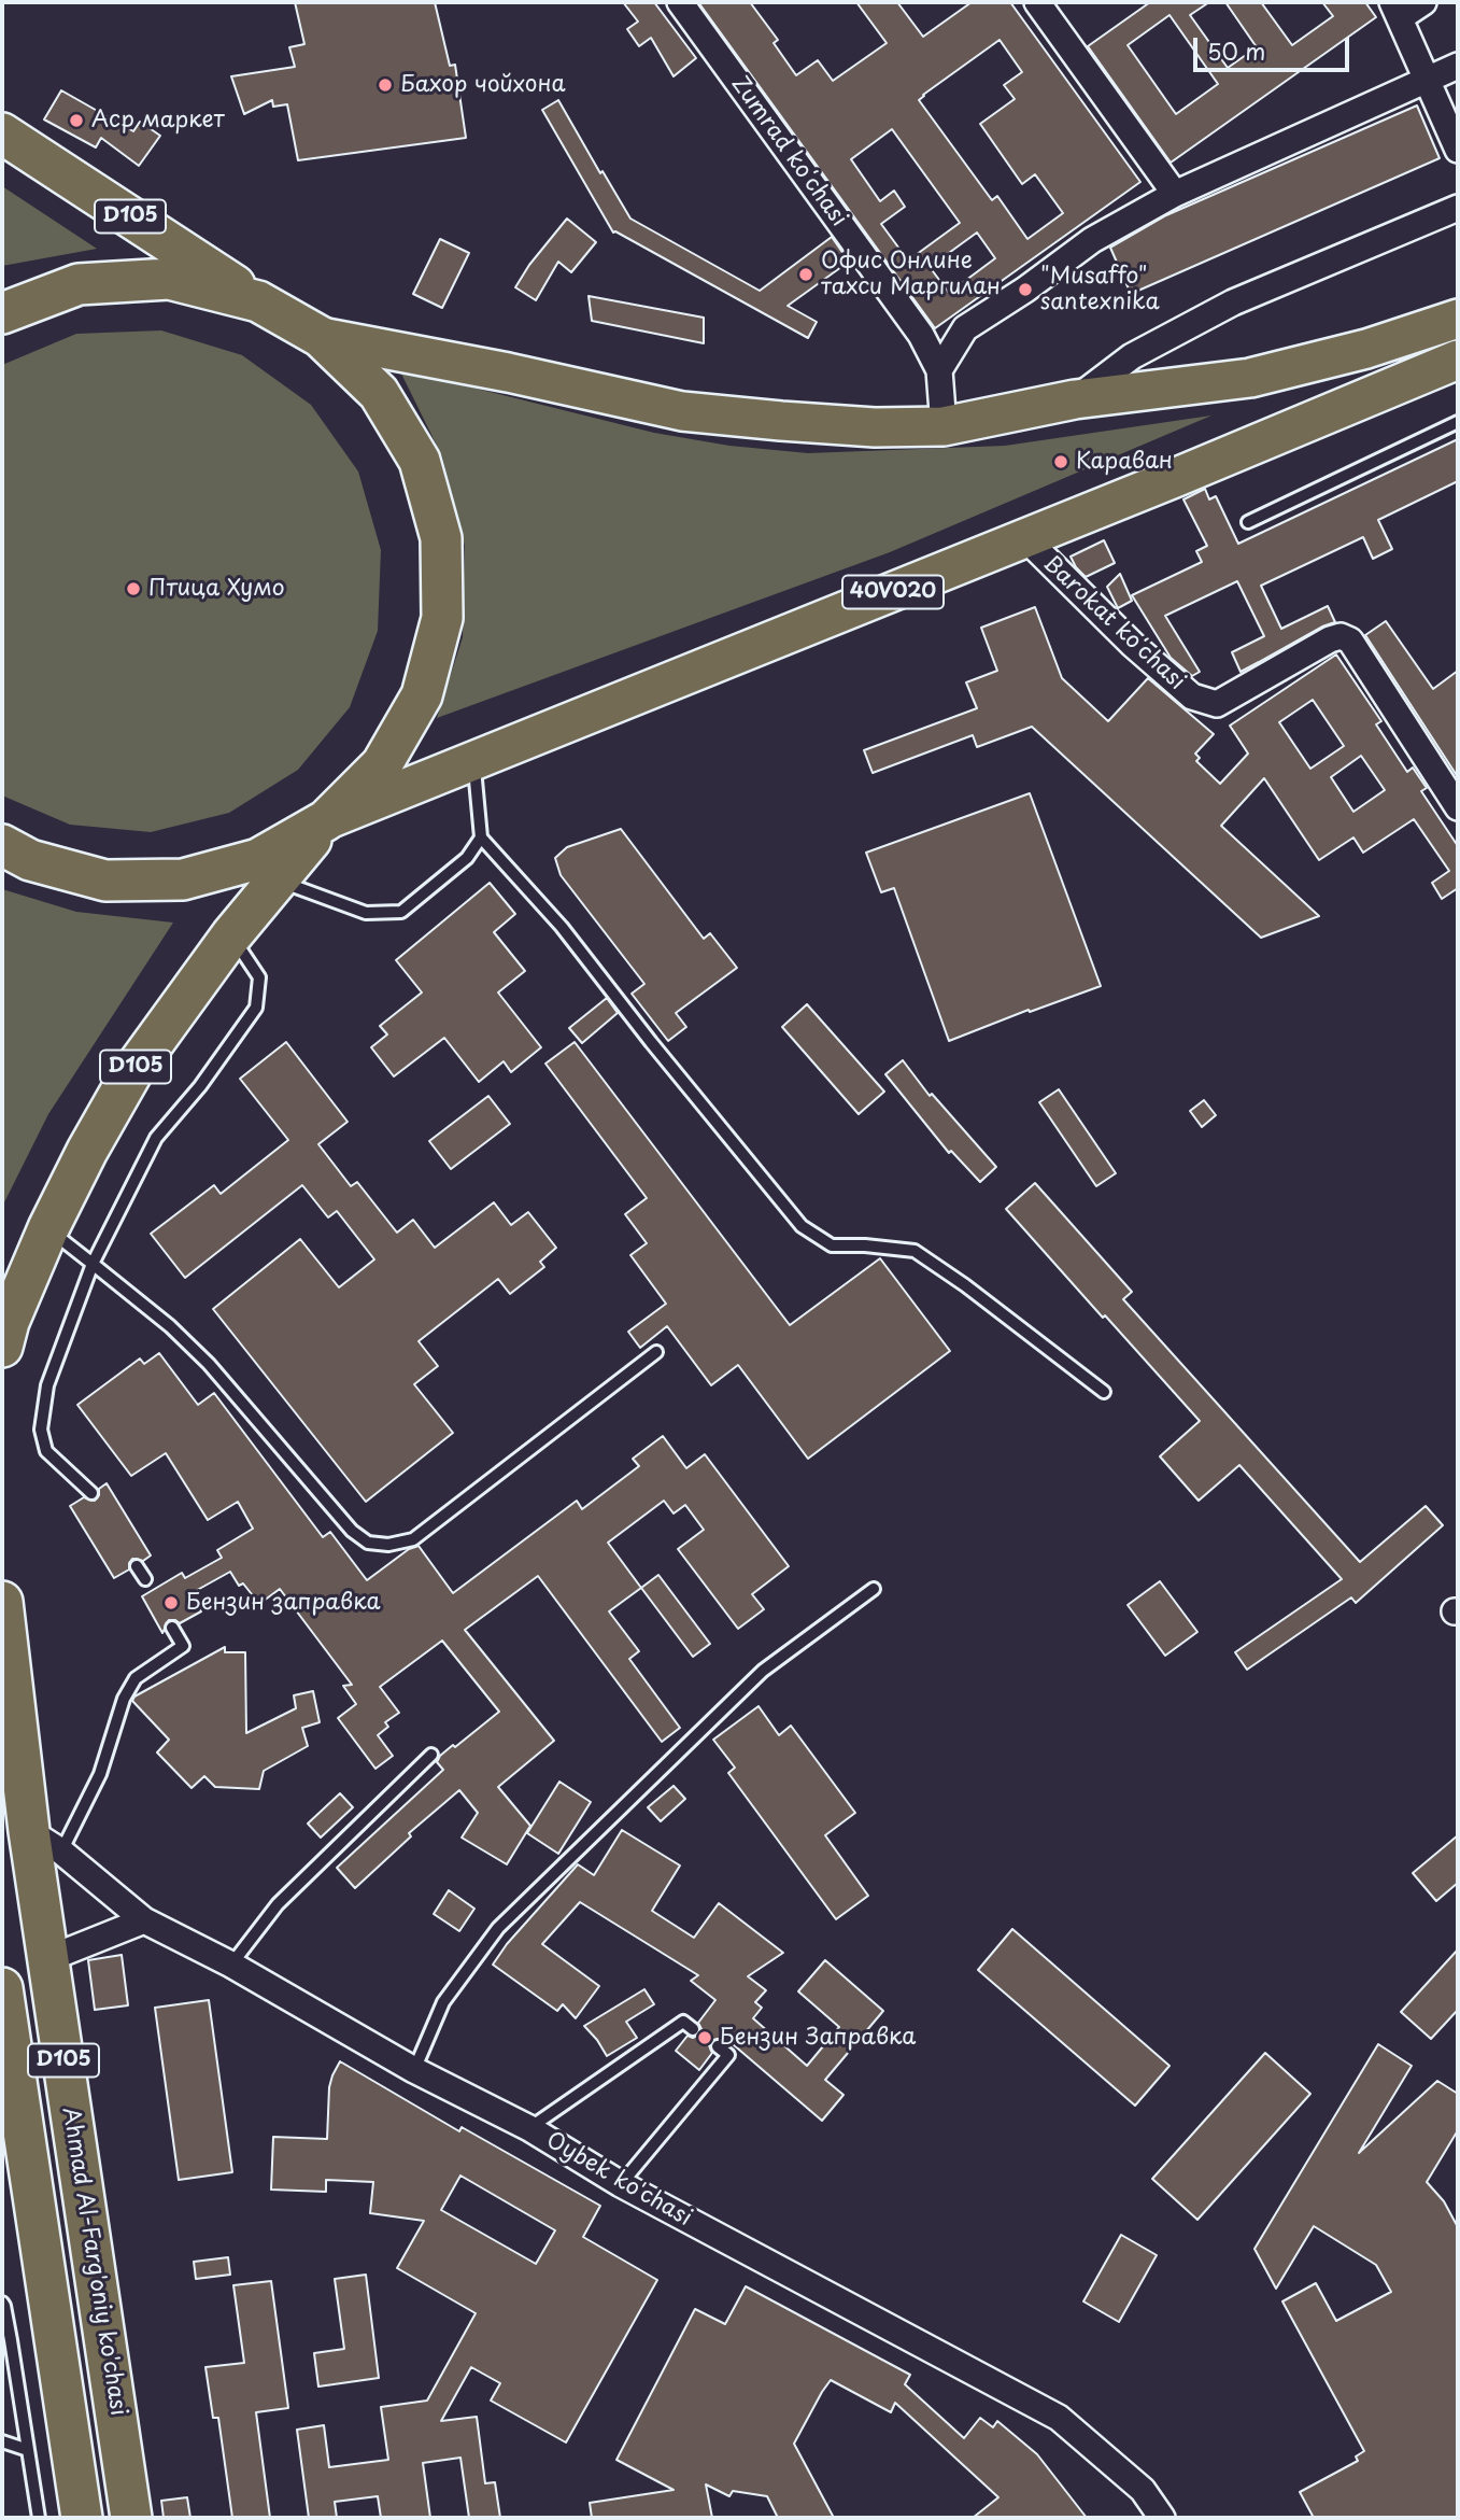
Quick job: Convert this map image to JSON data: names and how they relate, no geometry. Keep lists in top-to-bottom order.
{
  "streets": {
    "highway": ["D105", "Ahmad Al-Farg'oniy ko'chasi"],
    "main road": ["40V020"],
    "street": ["Zumrad koʻchasi", "Barokat koʻchasi", "Oybek ko'chasi"]
  },
  "crossings": [
    ["D105", "40V020"],
    ["40V020", "Barokat koʻchasi"],
    ["Oybek ko'chasi", "Ahmad Al-Farg'oniy ko'chasi"]
  ],
  "places": [
    "Бахор чойхона",
    "Аср маркет",
    "Офис Онлине тахси Маргилан",
    "\"Musaffo\" santexnika",
    "Караван",
    "Птица Хумо",
    "Бензин заправка",
    "Бензин Заправка"
  ],
  "scale_bar": "50 m"
}
